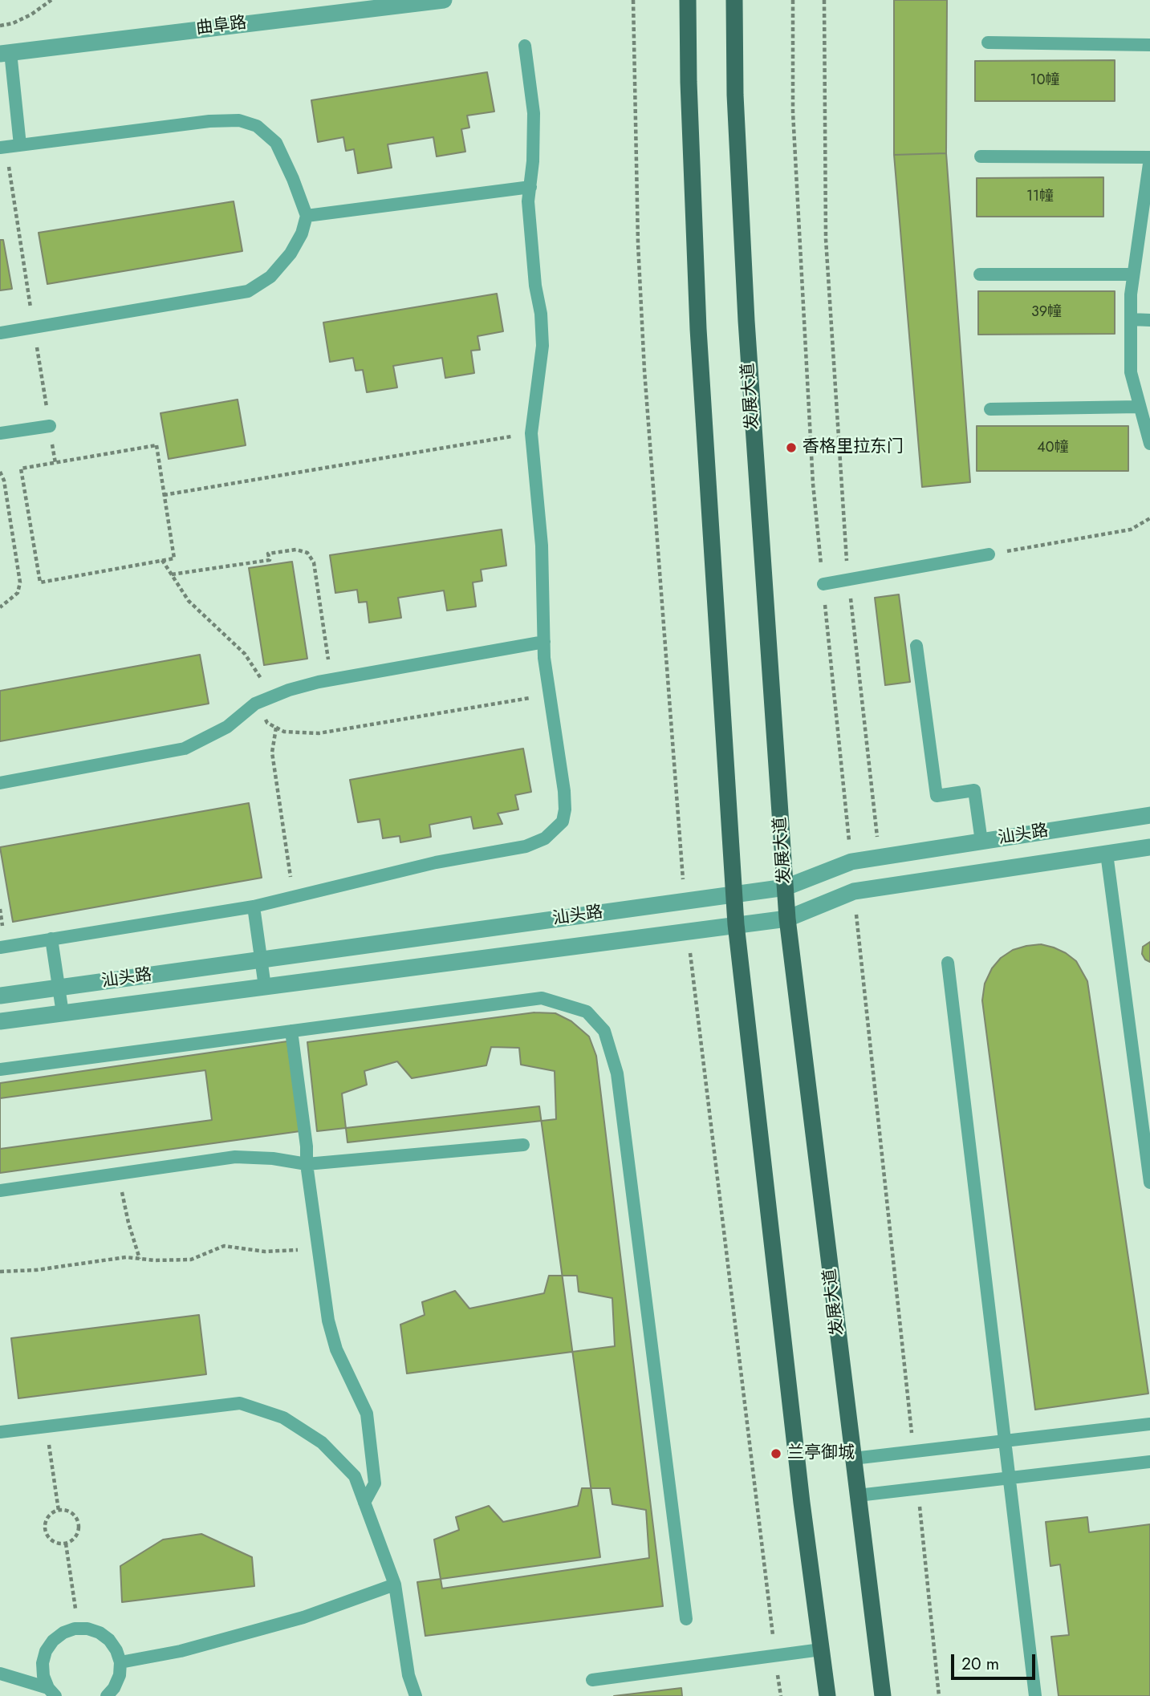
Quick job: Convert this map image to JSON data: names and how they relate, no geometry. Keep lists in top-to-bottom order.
{
  "streets": {
    "main road": ["发展大道"],
    "street": ["曲阜路", "汕头路"]
  },
  "crossings": [
    ["发展大道", "汕头路"]
  ],
  "places": ["香格里拉东门", "兰亭御城"],
  "house_numbers": [
    "10幢",
    "11幢",
    "39幢",
    "40幢"
  ],
  "scale_bar": "20 m"
}
